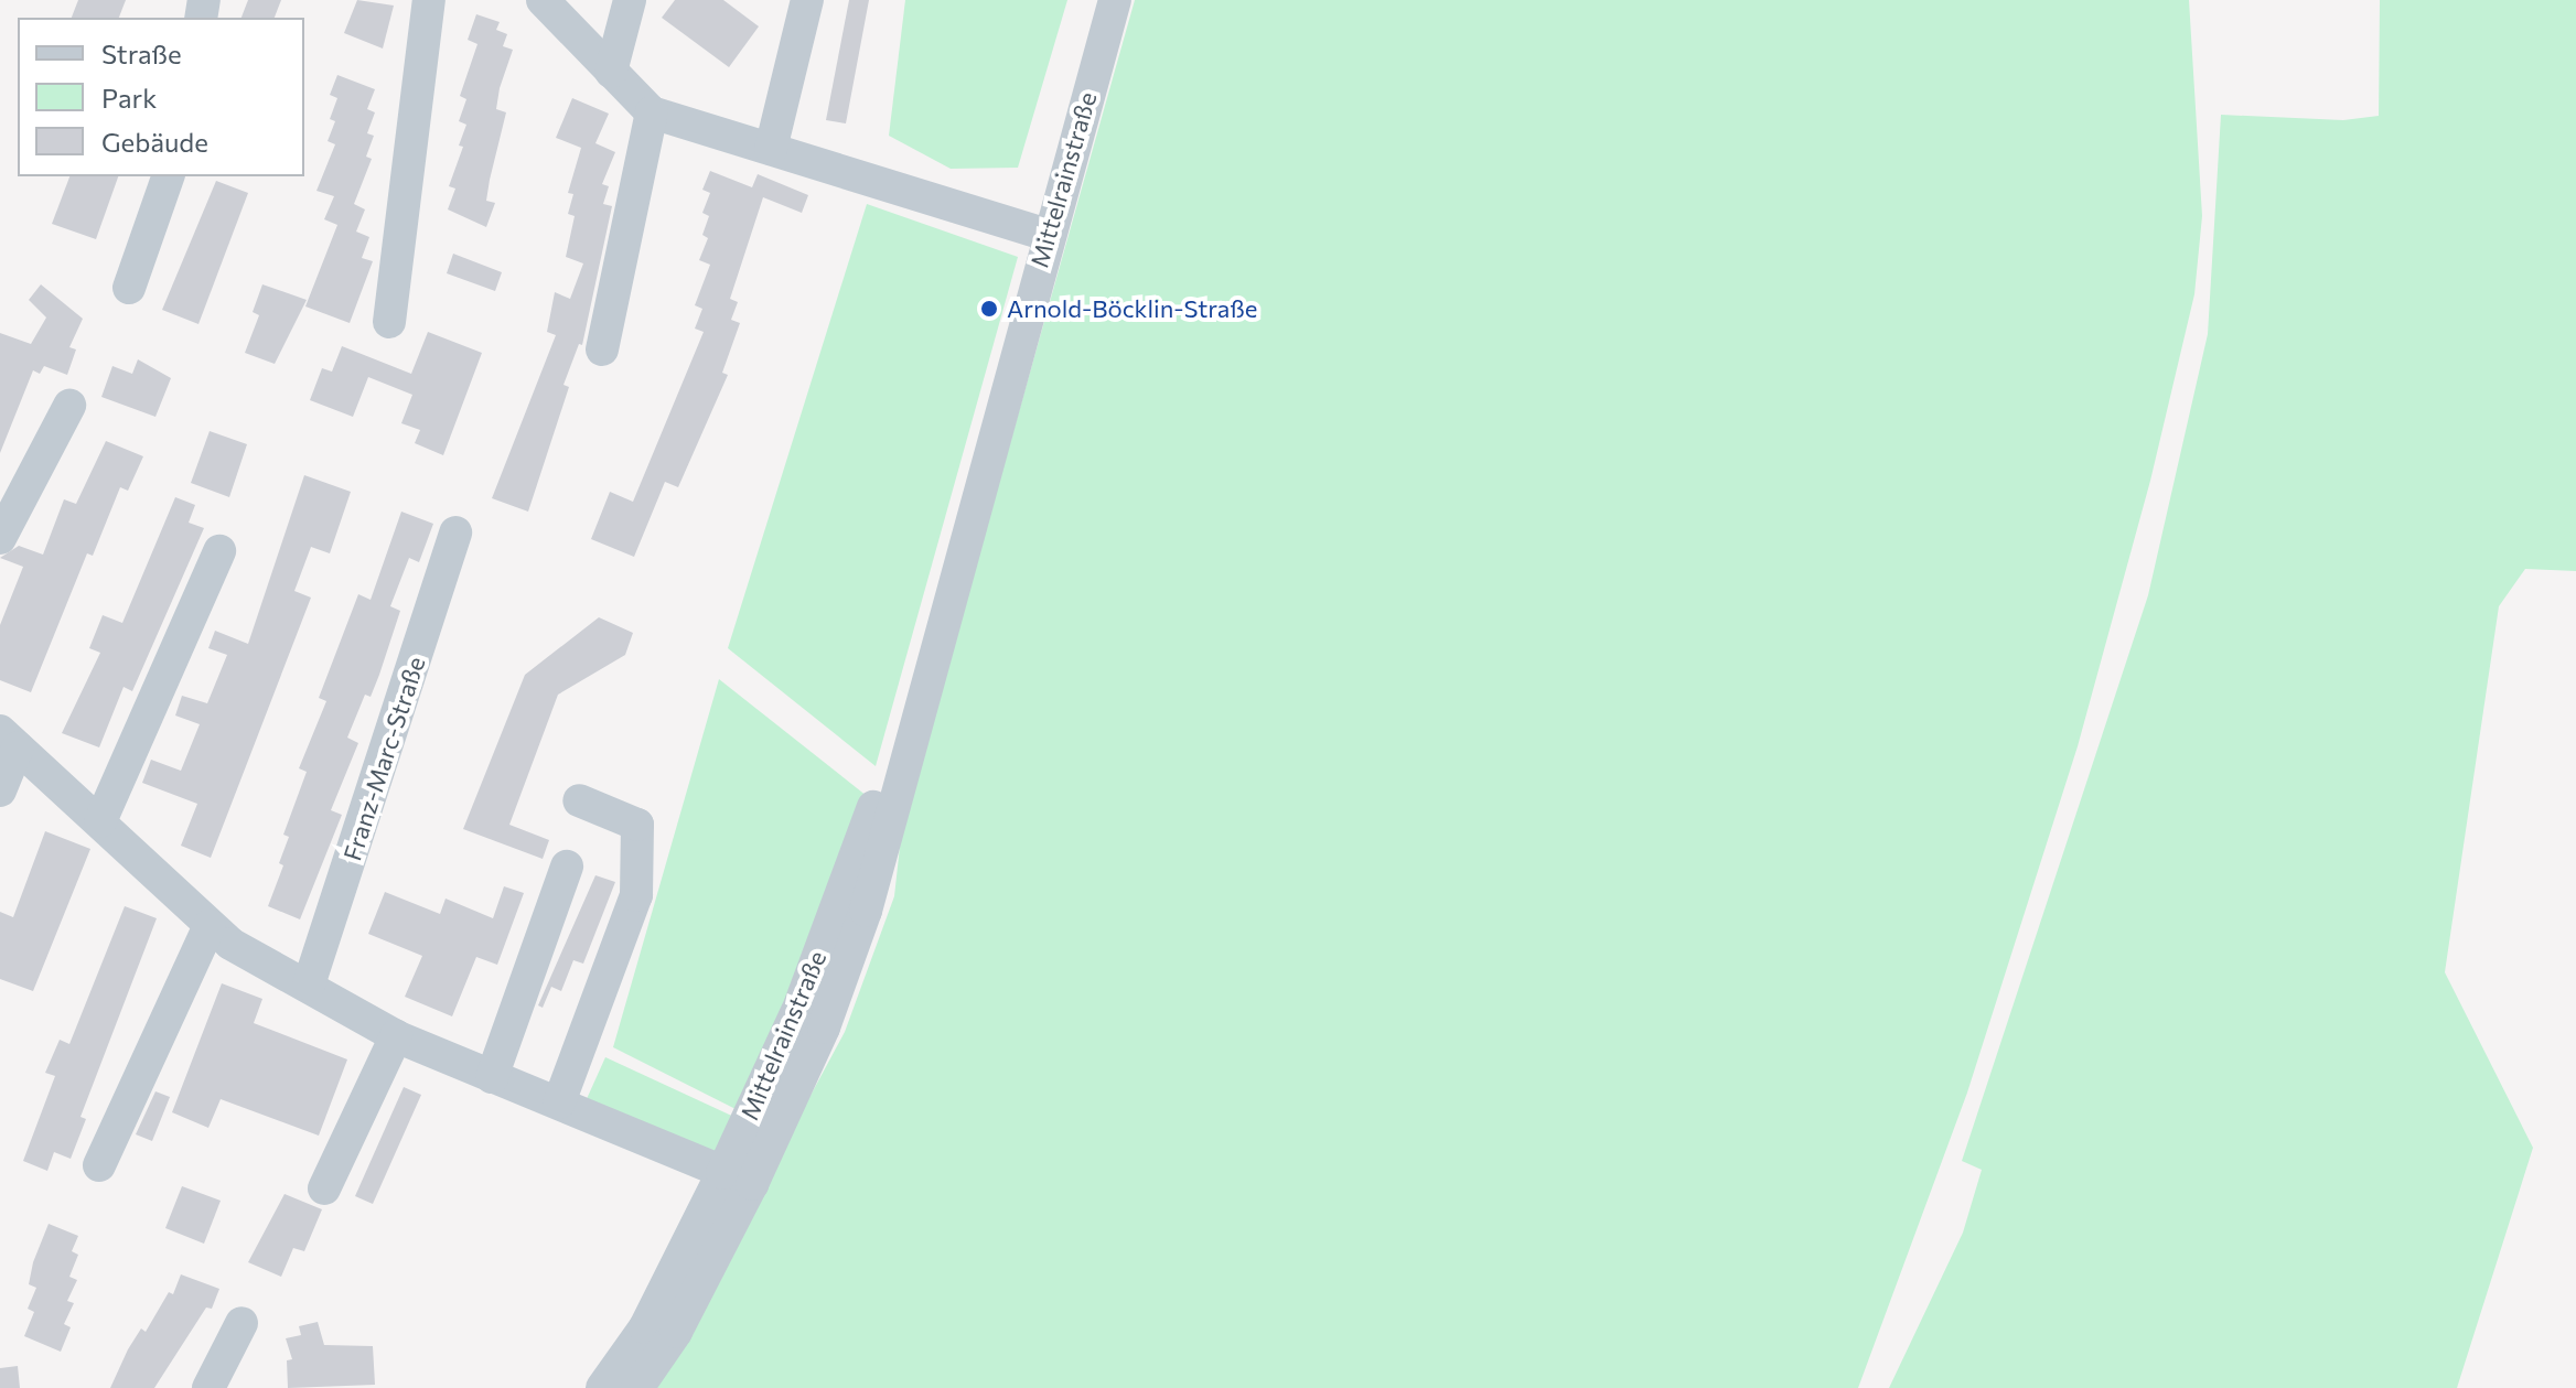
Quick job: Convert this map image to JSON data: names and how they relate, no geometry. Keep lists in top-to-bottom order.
{
  "streets": {
    "street": ["Mittelrainstraße", "Franz-Marc-Straße"]
  },
  "places": ["Arnold-Böcklin-Straße"],
  "legend": ["Straße", "Park", "Gebäude"]
}
